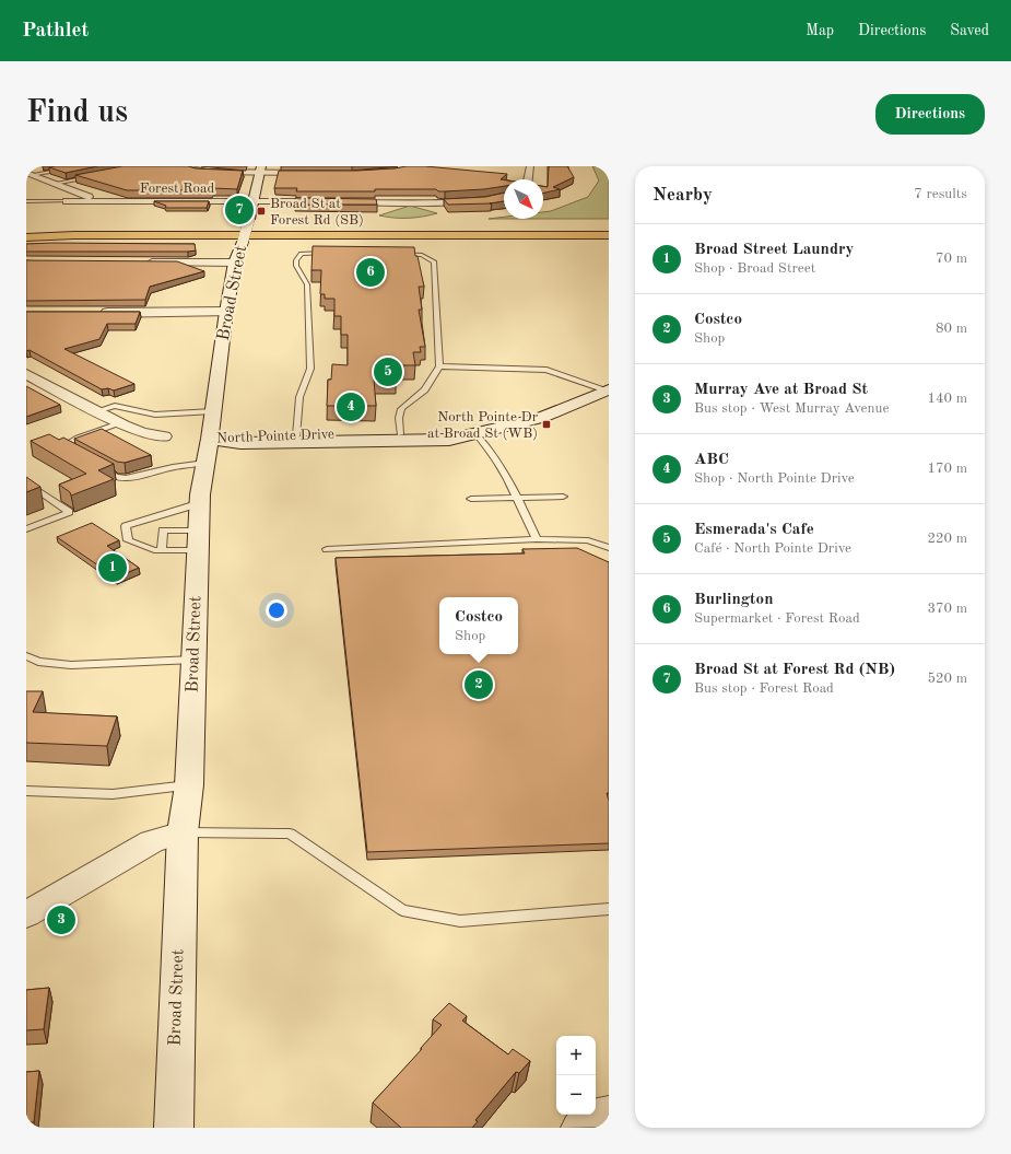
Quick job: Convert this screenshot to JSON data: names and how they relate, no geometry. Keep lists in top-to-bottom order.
{
  "streets": {
    "main road": ["Broad Street", "North Pointe Drive"],
    "street": ["Forest Road"]
  },
  "crossings": [
    ["Forest Road", "Broad Street"],
    ["Broad Street", "North Pointe Drive"]
  ],
  "places": {
    "transit": ["Broad St at Forest Rd (SB)", "North Pointe Dr at Broad St (WB)"]
  },
  "north": "bottom right",
  "page": {
    "header": "Pathlet",
    "nav": ["Map", "Directions", "Saved"],
    "buttons": "Directions",
    "title": "Find us",
    "heading": ["Nearby", "7 results"],
    "pins": [
      "7",
      "6",
      "5",
      "4",
      "1",
      "2",
      "3"
    ],
    "list": [
      {
        "mark": "1",
        "name": "Broad Street Laundry",
        "note": "Shop · Broad Street",
        "value": "70 m"
      },
      {
        "mark": "2",
        "name": "Costco",
        "note": "Shop",
        "value": "80 m"
      },
      {
        "mark": "3",
        "name": "Murray Ave at Broad St",
        "note": "Bus stop · West Murray Avenue",
        "value": "140 m"
      },
      {
        "mark": "4",
        "name": "ABC",
        "note": "Shop · North Pointe Drive",
        "value": "170 m"
      },
      {
        "mark": "5",
        "name": "Esmerada's Cafe",
        "note": "Café · North Pointe Drive",
        "value": "220 m"
      },
      {
        "mark": "6",
        "name": "Burlington",
        "note": "Supermarket · Forest Road",
        "value": "370 m"
      },
      {
        "mark": "7",
        "name": "Broad St at Forest Rd (NB)",
        "note": "Bus stop · Forest Road",
        "value": "520 m"
      }
    ],
    "popup": ["Costco", "Shop"],
    "map_buttons": ["+", "−"]
  }
}
